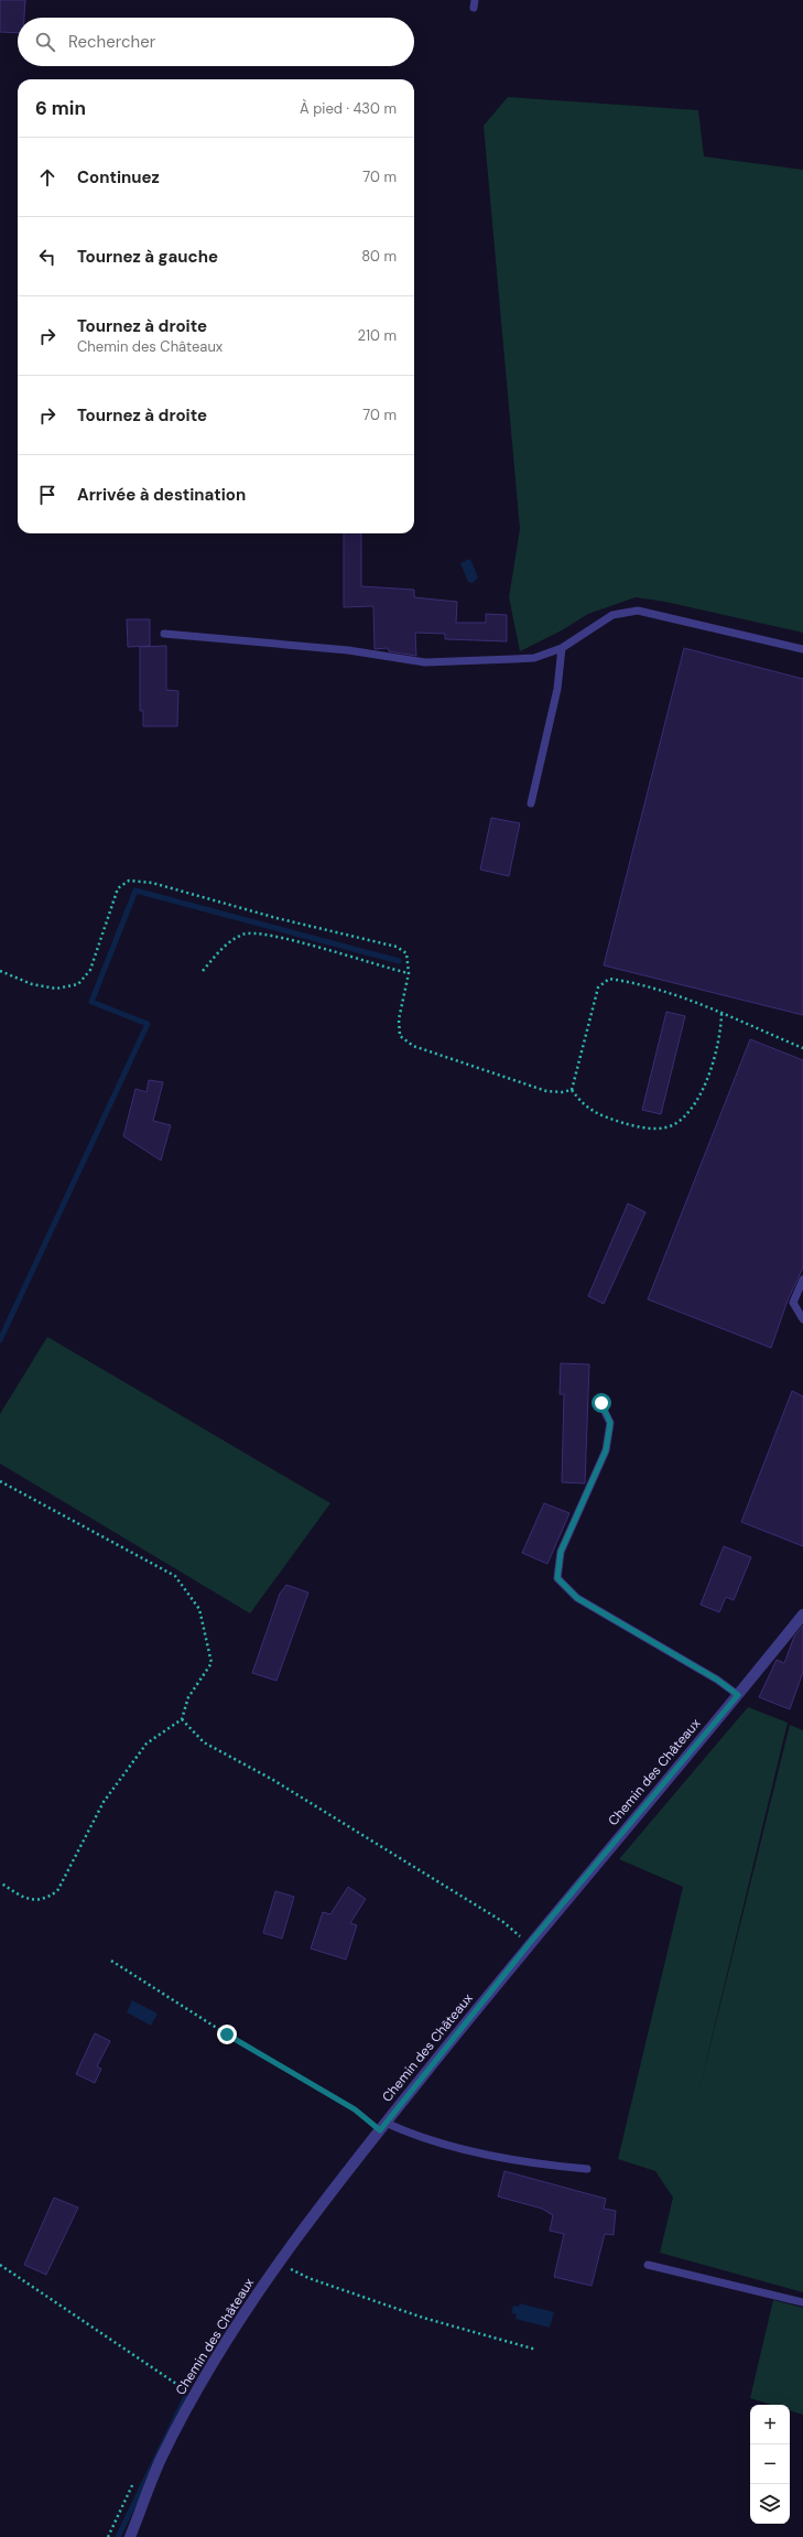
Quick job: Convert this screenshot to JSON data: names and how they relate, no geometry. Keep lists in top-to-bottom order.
{
  "streets": {
    "street": ["Chemin des Châteaux"]
  },
  "page": {
    "search": "Rechercher",
    "heading": ["6 min", "À pied · 430 m"],
    "list": [
      ["Continuez", "70 m"],
      ["Tournez à gauche", "80 m"],
      ["Tournez à droite", "Chemin des Châteaux", "210 m"],
      ["Tournez à droite", "70 m"],
      "Arrivée à destination"
    ],
    "map_buttons": ["+", "−"]
  }
}
